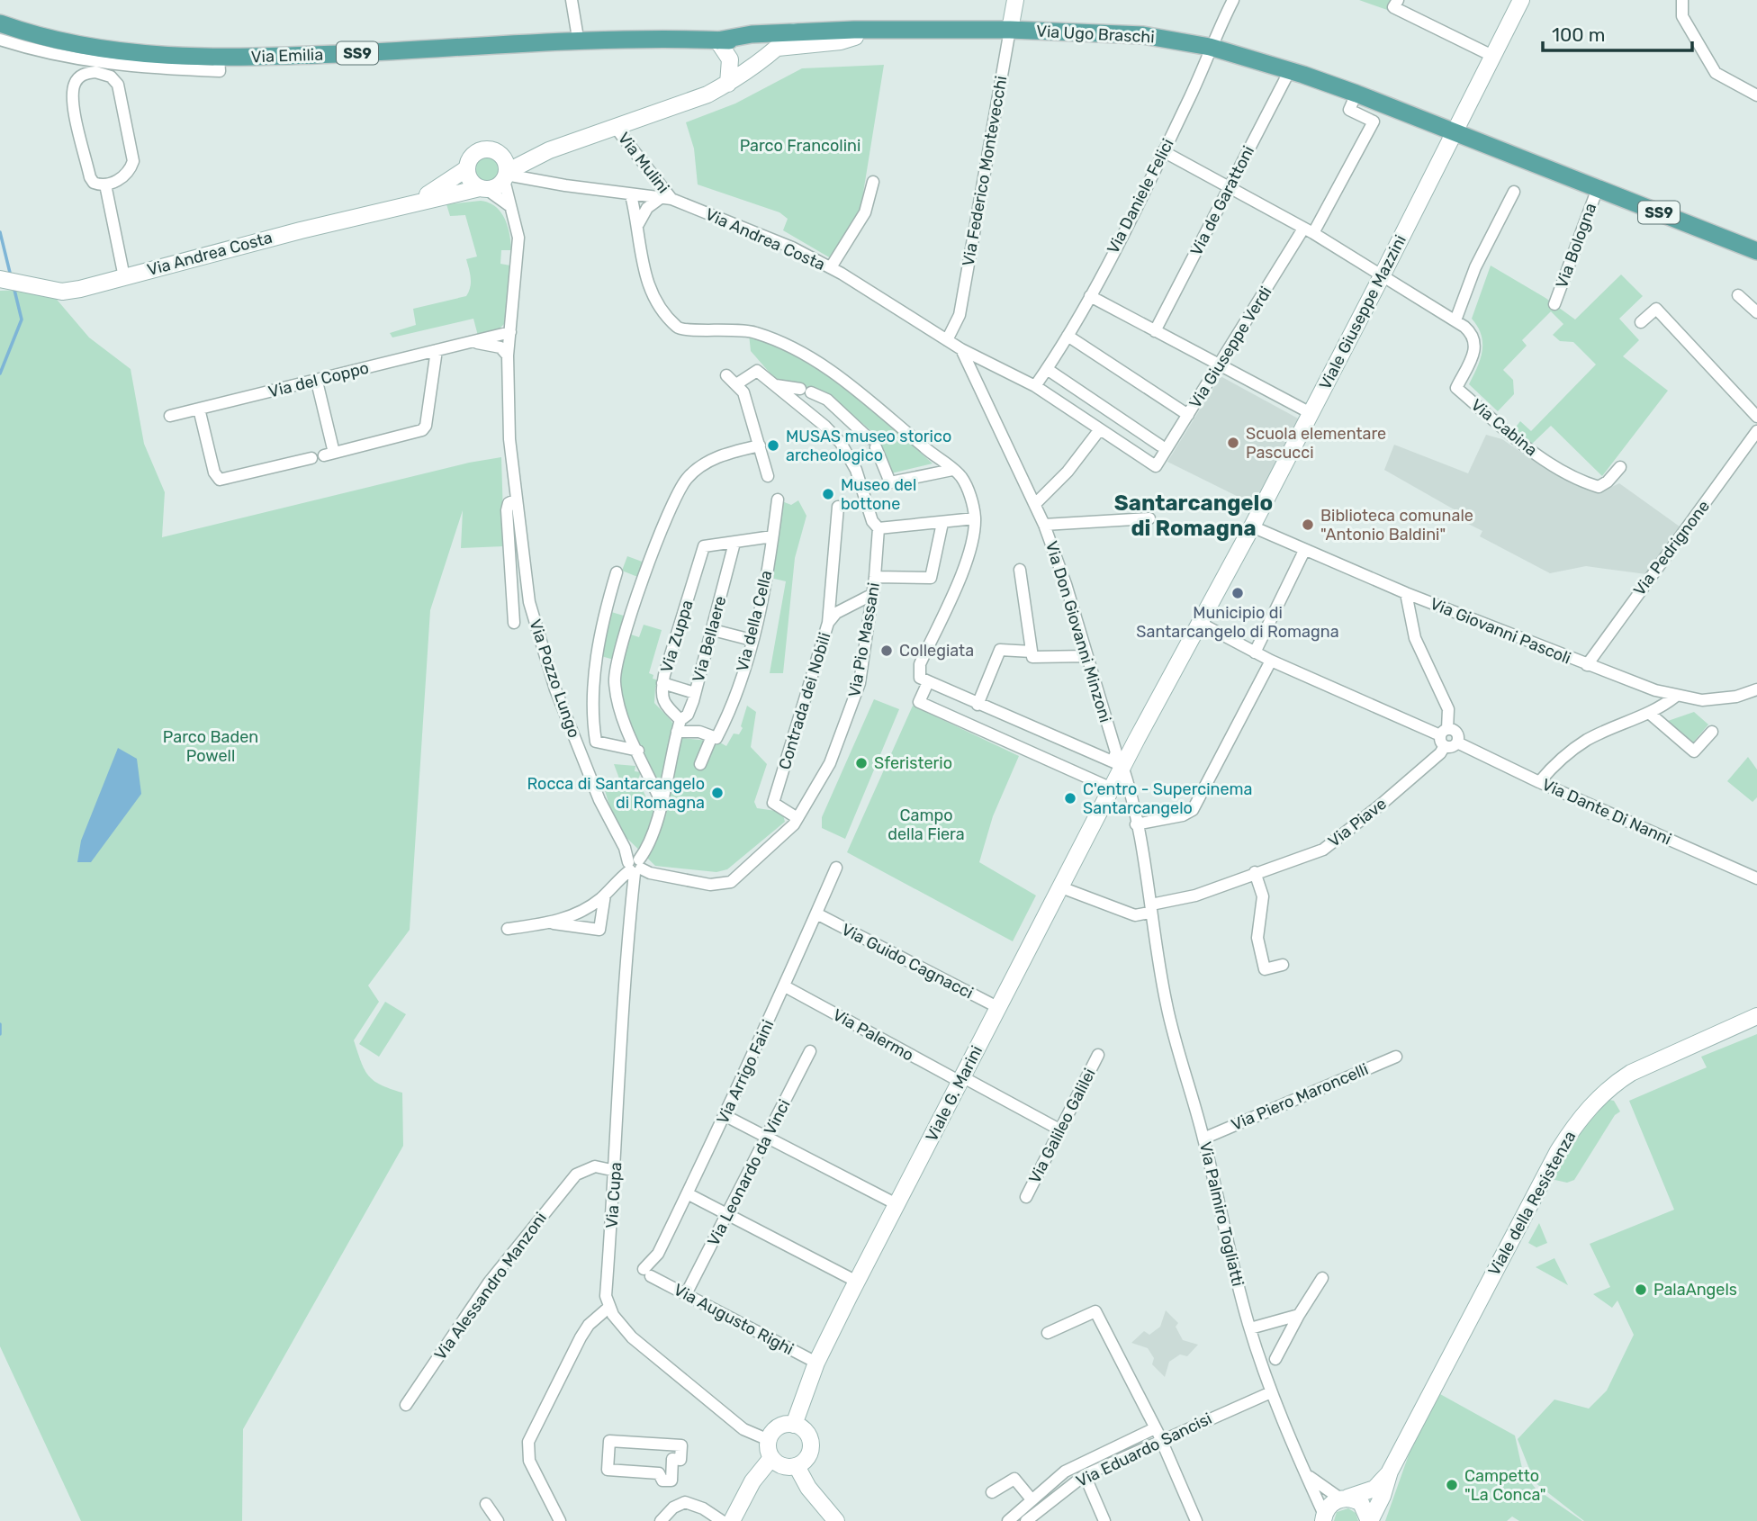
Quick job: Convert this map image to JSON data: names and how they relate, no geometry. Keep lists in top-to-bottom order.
{
  "streets": {
    "main road": ["Via Ugo Braschi", "SS9", "Via Emilia"],
    "street": [
      "Via Mulini",
      "Via Federico Montevecchi",
      "Via Daniele Felici",
      "Via de Garattoni",
      "Via Andrea Costa",
      "Via Bologna",
      "Viale Giuseppe Mazzini",
      "Via Giuseppe Verdi",
      "Via del Coppo",
      "Via Cabina",
      "Via Pedrignone",
      "Via della Cella",
      "Via Giovanni Pascoli",
      "Via Don Giovanni Minzoni",
      "Via Zuppa",
      "Via Bellaere",
      "Via Pio Massani",
      "Via Pozzo Lungo",
      "Contrada dei Nobili",
      "Via Dante Di Nanni",
      "Via Piave",
      "Via Guido Cagnacci",
      "Via Palermo",
      "Via Arrigo Faini",
      "Viale G. Marini",
      "Via Piero Maroncelli",
      "Via Galileo Galilei",
      "Via Leonardo da Vinci",
      "Via Cupa",
      "Viale della Resistenza",
      "Via Palmiro Togliatti",
      "Via Alessandro Manzoni",
      "Via Augusto Righi",
      "Via Eduardo Sancisi"
    ]
  },
  "crossings": [
    ["Via Ugo Braschi", "Via Emilia"],
    ["Via Ugo Braschi", "Via Federico Montevecchi"],
    ["Via Ugo Braschi", "Via Daniele Felici"],
    ["Via Ugo Braschi", "Via de Garattoni"],
    ["Via Ugo Braschi", "Via Bologna"],
    ["Via Ugo Braschi", "Viale Giuseppe Mazzini"],
    ["Via Mulini", "Via Andrea Costa"],
    ["Via Federico Montevecchi", "Via Andrea Costa"],
    ["Via Daniele Felici", "Via Andrea Costa"],
    ["Via Daniele Felici", "Via Cabina"],
    ["Via de Garattoni", "Via Cabina"],
    ["Via Andrea Costa", "Via Giuseppe Verdi"],
    ["Via Andrea Costa", "Via Don Giovanni Minzoni"],
    ["Via Andrea Costa", "Via Pozzo Lungo"],
    ["Viale Giuseppe Mazzini", "Via Cabina"],
    ["Viale Giuseppe Mazzini", "Via Giovanni Pascoli"],
    ["Viale Giuseppe Mazzini", "Via Don Giovanni Minzoni"],
    ["Viale Giuseppe Mazzini", "Via Dante Di Nanni"],
    ["Viale Giuseppe Mazzini", "Viale G. Marini"],
    ["Via Giuseppe Verdi", "Via Cabina"],
    ["Via del Coppo", "Via Pozzo Lungo"],
    ["Via Pedrignone", "Via Giovanni Pascoli"],
    ["Via Don Giovanni Minzoni", "Viale G. Marini"],
    ["Via Don Giovanni Minzoni", "Via Palmiro Togliatti"],
    ["Via Zuppa", "Via Bellaere"],
    ["Via Bellaere", "Via Pio Massani"],
    ["Via Bellaere", "Via Pozzo Lungo"],
    ["Via Bellaere", "Via Cupa"],
    ["Via Pio Massani", "Via Pozzo Lungo"],
    ["Via Pio Massani", "Contrada dei Nobili"],
    ["Via Pio Massani", "Via Cupa"],
    ["Via Pozzo Lungo", "Via Cupa"],
    ["Via Dante Di Nanni", "Via Piave"],
    ["Via Piave", "Viale G. Marini"],
    ["Via Piave", "Via Palmiro Togliatti"],
    ["Via Guido Cagnacci", "Via Arrigo Faini"],
    ["Via Guido Cagnacci", "Viale G. Marini"],
    ["Via Palermo", "Via Arrigo Faini"],
    ["Via Palermo", "Viale G. Marini"],
    ["Via Palermo", "Via Galileo Galilei"],
    ["Via Arrigo Faini", "Via Augusto Righi"],
    ["Viale G. Marini", "Via Augusto Righi"],
    ["Via Piero Maroncelli", "Via Palmiro Togliatti"],
    ["Via Leonardo da Vinci", "Via Augusto Righi"],
    ["Via Cupa", "Via Alessandro Manzoni"],
    ["Viale della Resistenza", "Via Palmiro Togliatti"],
    ["Via Palmiro Togliatti", "Via Eduardo Sancisi"]
  ],
  "districts": ["Santarcangelo di Romagna"],
  "parks": ["Parco Francolini", "Parco Baden Powell", "Campo della Fiera"],
  "places": [
    "Scuola elementare Pascucci",
    "MUSAS museo storico archeologico",
    "Museo del bottone",
    "Biblioteca comunale \"Antonio Baldini\"",
    "Municipio di Santarcangelo di Romagna",
    "Collegiata",
    "Sferisterio",
    "Rocca di Santarcangelo di Romagna",
    "C'entro - Supercinema Santarcangelo",
    "PalaAngels",
    "Campetto \"La Conca\""
  ],
  "scale_bar": "100 m"
}
